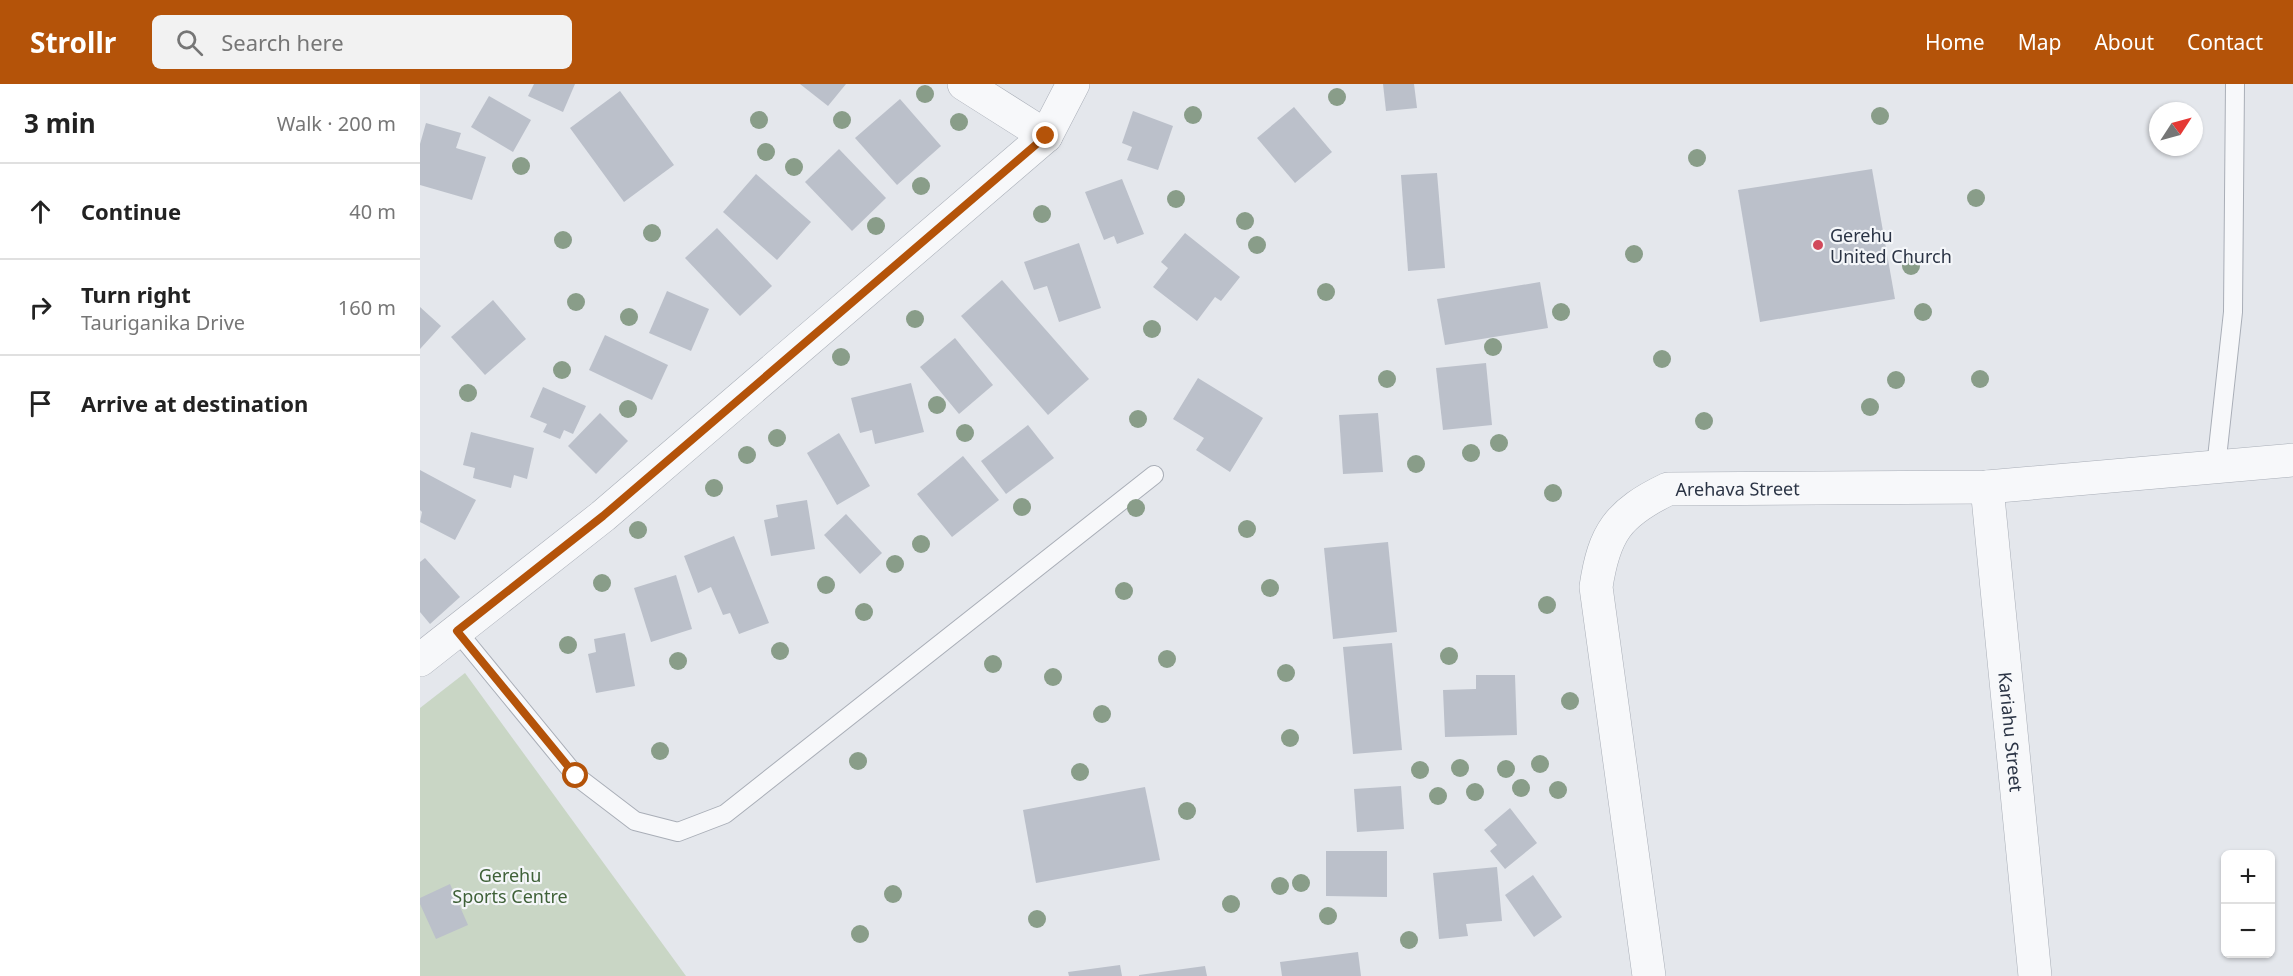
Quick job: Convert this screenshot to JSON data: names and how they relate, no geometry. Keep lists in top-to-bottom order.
{
  "streets": {
    "street": ["Arehava Street", "Kariahu Street"]
  },
  "crossings": [
    ["Arehava Street", "Kariahu Street"]
  ],
  "parks": ["Gerehu Sports Centre"],
  "places": ["Gerehu United Church"],
  "north": "top right",
  "page": {
    "header": "Strollr",
    "search": "Search here",
    "nav": [
      "Home",
      "Map",
      "About",
      "Contact"
    ],
    "heading": ["3 min", "Walk · 200 m"],
    "list": [
      ["Continue", "40 m"],
      ["Turn right", "Tauriganika Drive", "160 m"],
      "Arrive at destination"
    ],
    "map_buttons": ["+", "−"]
  }
}
